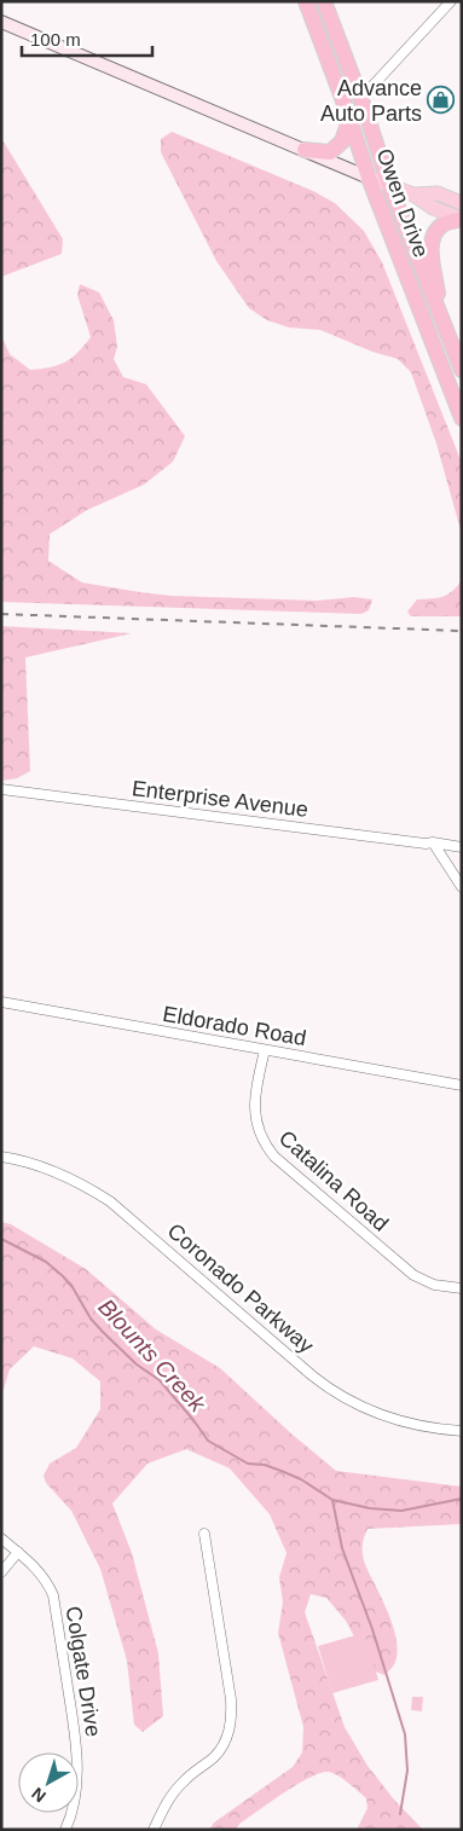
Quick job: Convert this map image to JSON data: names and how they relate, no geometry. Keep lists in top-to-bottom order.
{
  "streets": {
    "highway": ["Owen Drive"],
    "street": [
      "Enterprise Avenue",
      "Eldorado Road",
      "Catalina Road",
      "Coronado Parkway",
      "Colgate Drive"
    ]
  },
  "crossings": [
    ["Eldorado Road", "Catalina Road"]
  ],
  "water": ["Blounts Creek"],
  "places": {
    "shop": ["Advance Auto Parts"]
  },
  "scale_bar": "100 m",
  "north": "bottom left"
}
